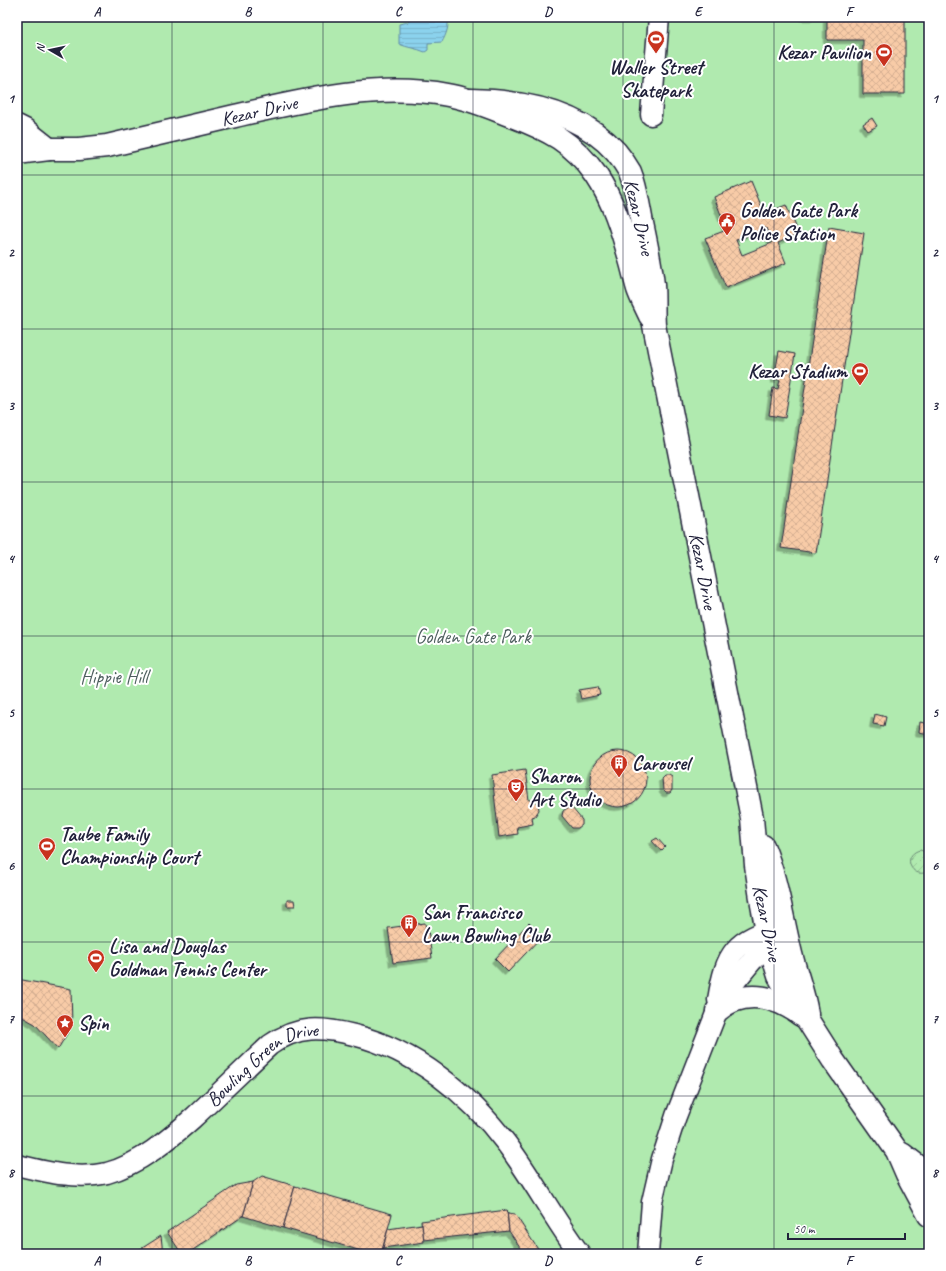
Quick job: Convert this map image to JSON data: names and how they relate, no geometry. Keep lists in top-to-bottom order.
{
  "streets": {
    "main road": ["Kezar Drive"],
    "street": ["Bowling Green Drive"]
  },
  "parks": ["Golden Gate Park", "Hippie Hill"],
  "places": {
    "sports": [
      "Waller Street Skatepark",
      "Kezar Pavilion",
      "Kezar Stadium",
      "Taube Family Championship Court",
      "Lisa and Douglas Goldman Tennis Center"
    ],
    "public building": ["Golden Gate Park Police Station"],
    "building": ["Carousel", "San Francisco Lawn Bowling Club"],
    "theatre": ["Sharon Art Studio"],
    "place": ["Spin"]
  },
  "scale_bar": "50 m",
  "north": "left",
  "grid": {
    "columns": [
      "A",
      "B",
      "C",
      "D",
      "E",
      "F"
    ],
    "rows": [
      "1",
      "2",
      "3",
      "4",
      "5",
      "6",
      "7",
      "8"
    ]
  }
}
